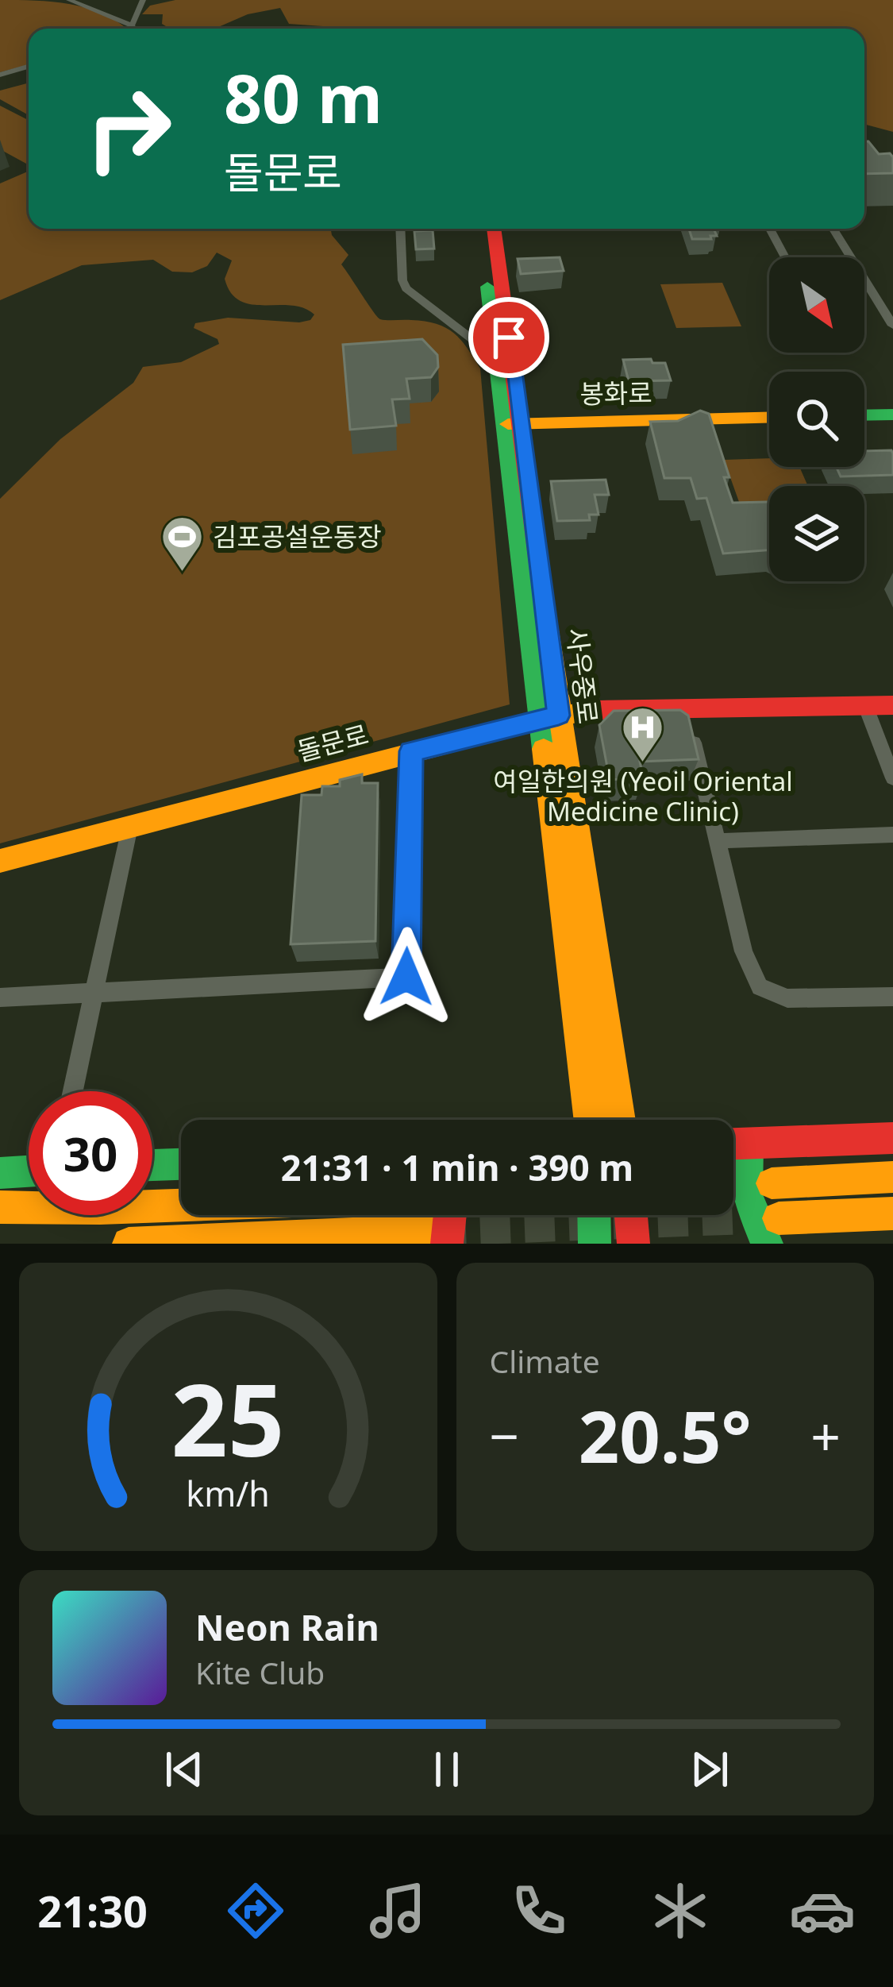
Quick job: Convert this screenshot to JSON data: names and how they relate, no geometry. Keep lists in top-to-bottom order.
{
  "streets": {
    "street": ["봉화로", "사우중로", "돌문로"]
  },
  "crossings": [
    ["봉화로", "사우중로"],
    ["사우중로", "돌문로"]
  ],
  "places": {
    "sports": ["김포공설운동장"],
    "hospital": ["여일한의원 (Yeoil Oriental Medicine Clinic)"]
  },
  "north": "bottom right",
  "page": {
    "turn": ["80 m", "돌문로"],
    "limit": "30",
    "trip": "21:31 · 1 min · 390 m",
    "tile": "Climate",
    "heat": ["−", "20.5°", "+"],
    "song": ["Neon Rain", "Kite Club"],
    "tabs": "21:30",
    "gauge": ["25", "km/h"]
  }
}
